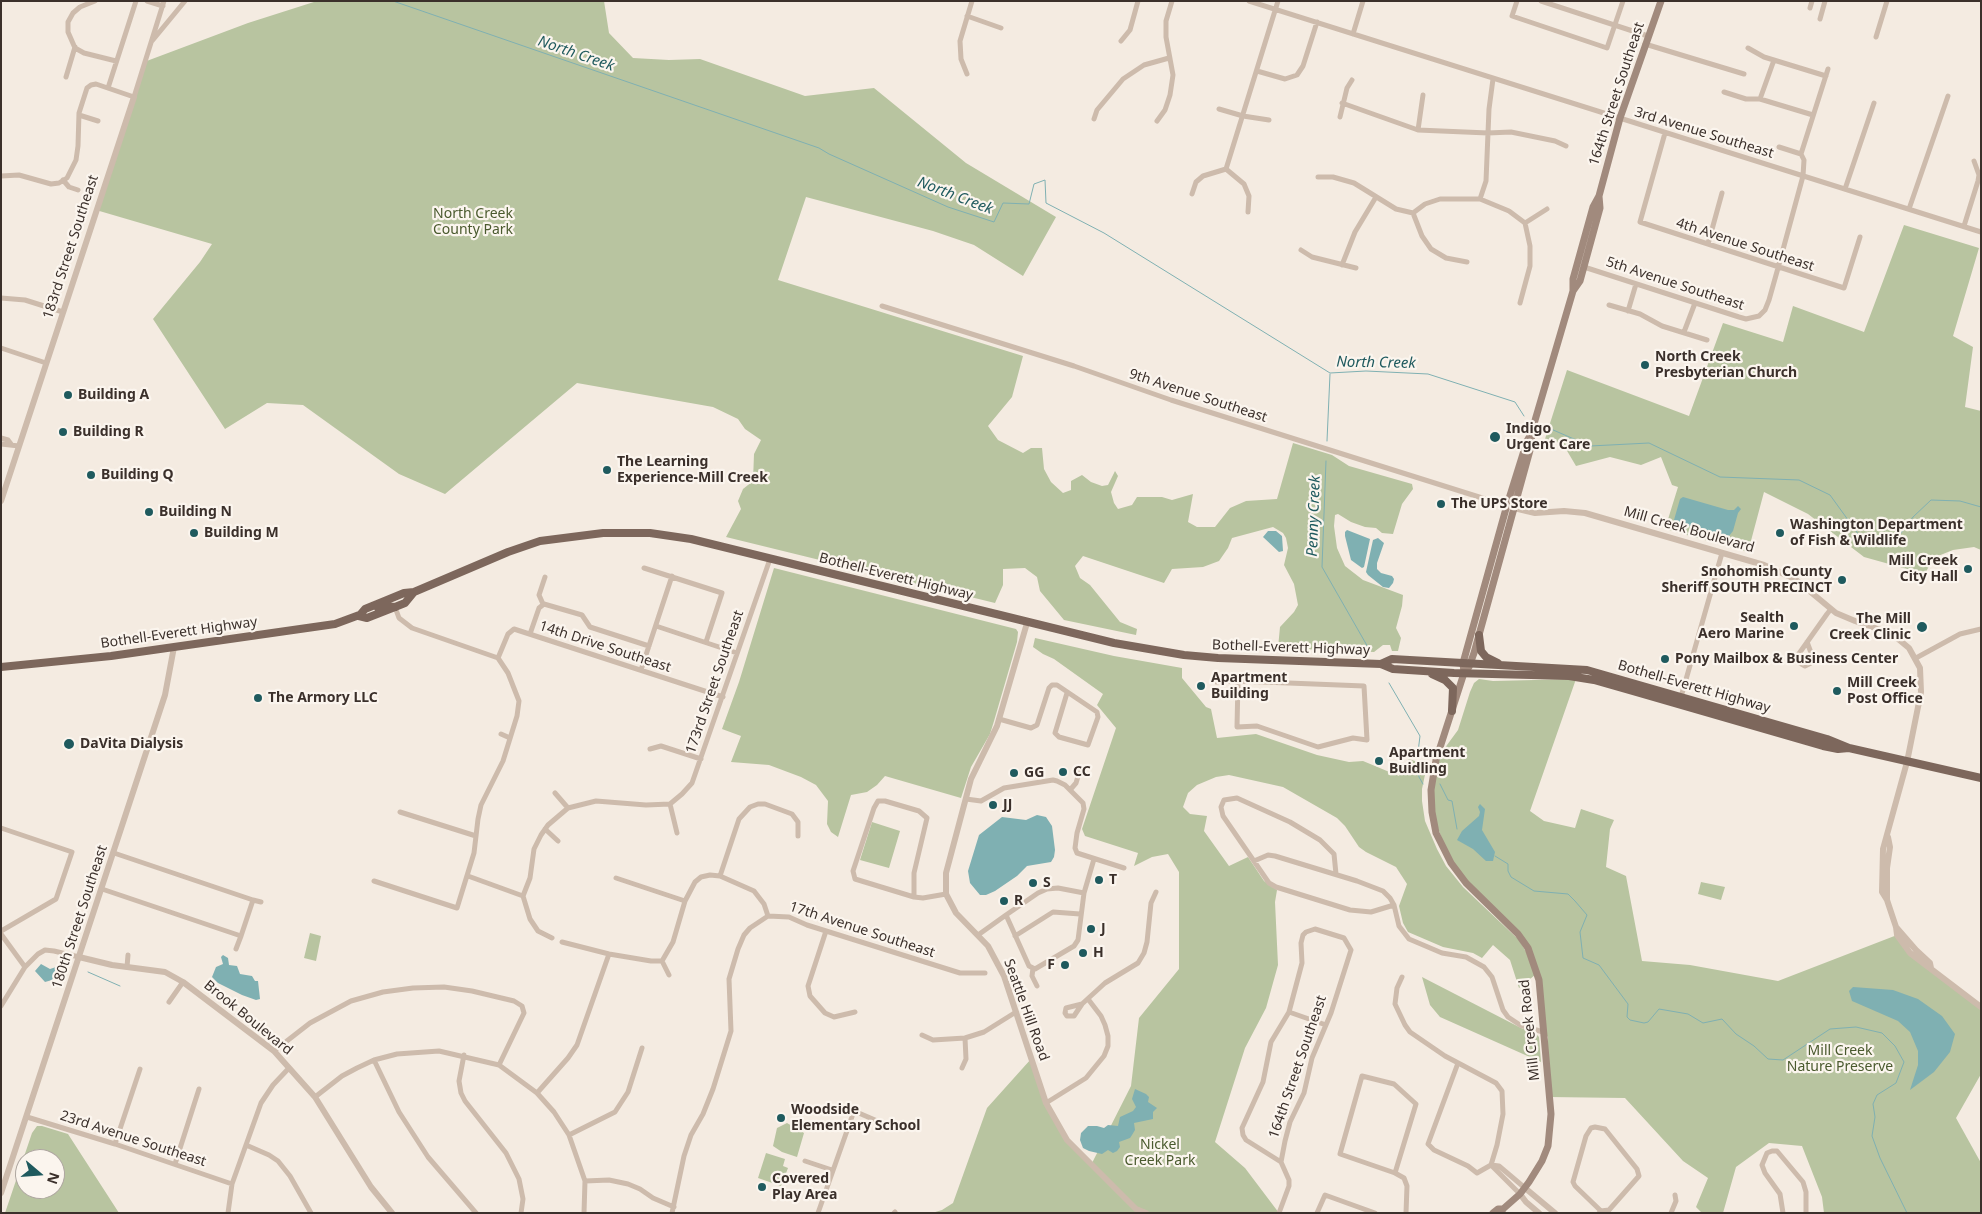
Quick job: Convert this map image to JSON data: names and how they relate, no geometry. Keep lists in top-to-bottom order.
{
  "streets": {
    "main road": ["164th Street Southeast", "Bothell-Everett Highway", "Mill Creek Road"],
    "street": [
      "3rd Avenue Southeast",
      "4th Avenue Southeast",
      "183rd Street Southeast",
      "5th Avenue Southeast",
      "9th Avenue Southeast",
      "Mill Creek Boulevard",
      "14th Drive Southeast",
      "173rd Street Southeast",
      "180th Street Southeast",
      "17th Avenue Southeast",
      "Seattle Hill Road",
      "Brook Boulevard",
      "23rd Avenue Southeast"
    ]
  },
  "crossings": [
    ["164th Street Southeast", "3rd Avenue Southeast"],
    ["164th Street Southeast", "5th Avenue Southeast"],
    ["164th Street Southeast", "9th Avenue Southeast"],
    ["164th Street Southeast", "Mill Creek Boulevard"],
    ["164th Street Southeast", "Bothell-Everett Highway"],
    ["164th Street Southeast", "Mill Creek Road"],
    ["3rd Avenue Southeast", "4th Avenue Southeast"],
    ["4th Avenue Southeast", "5th Avenue Southeast"],
    ["9th Avenue Southeast", "Mill Creek Boulevard"],
    ["Bothell-Everett Highway", "173rd Street Southeast"],
    ["Bothell-Everett Highway", "180th Street Southeast"],
    ["Bothell-Everett Highway", "Mill Creek Road"],
    ["14th Drive Southeast", "173rd Street Southeast"],
    ["180th Street Southeast", "Brook Boulevard"],
    ["180th Street Southeast", "23rd Avenue Southeast"]
  ],
  "water": ["North Creek", "Penny Creek"],
  "parks": ["North Creek County Park", "Mill Creek Nature Preserve", "Nickel Creek Park"],
  "places": [
    "North Creek Presbyterian Church",
    "Building A",
    "Building R",
    "Indigo Urgent Care",
    "The Learning Experience-Mill Creek",
    "Building Q",
    "The UPS Store",
    "Building N",
    "Building M",
    "Washington Department of Fish & Wildlife",
    "Mill Creek City Hall",
    "Snohomish County Sheriff SOUTH PRECINCT",
    "Sealth Aero Marine",
    "The Mill Creek Clinic",
    "Pony Mailbox & Business Center",
    "Apartment Building",
    "Mill Creek Post Office",
    "The Armory LLC",
    "DaVita Dialysis",
    "Apartment Buidling",
    "CC",
    "GG",
    "JJ",
    "T",
    "S",
    "R",
    "J",
    "H",
    "F",
    "Woodside Elementary School",
    "Covered Play Area"
  ],
  "north": "right"
}
